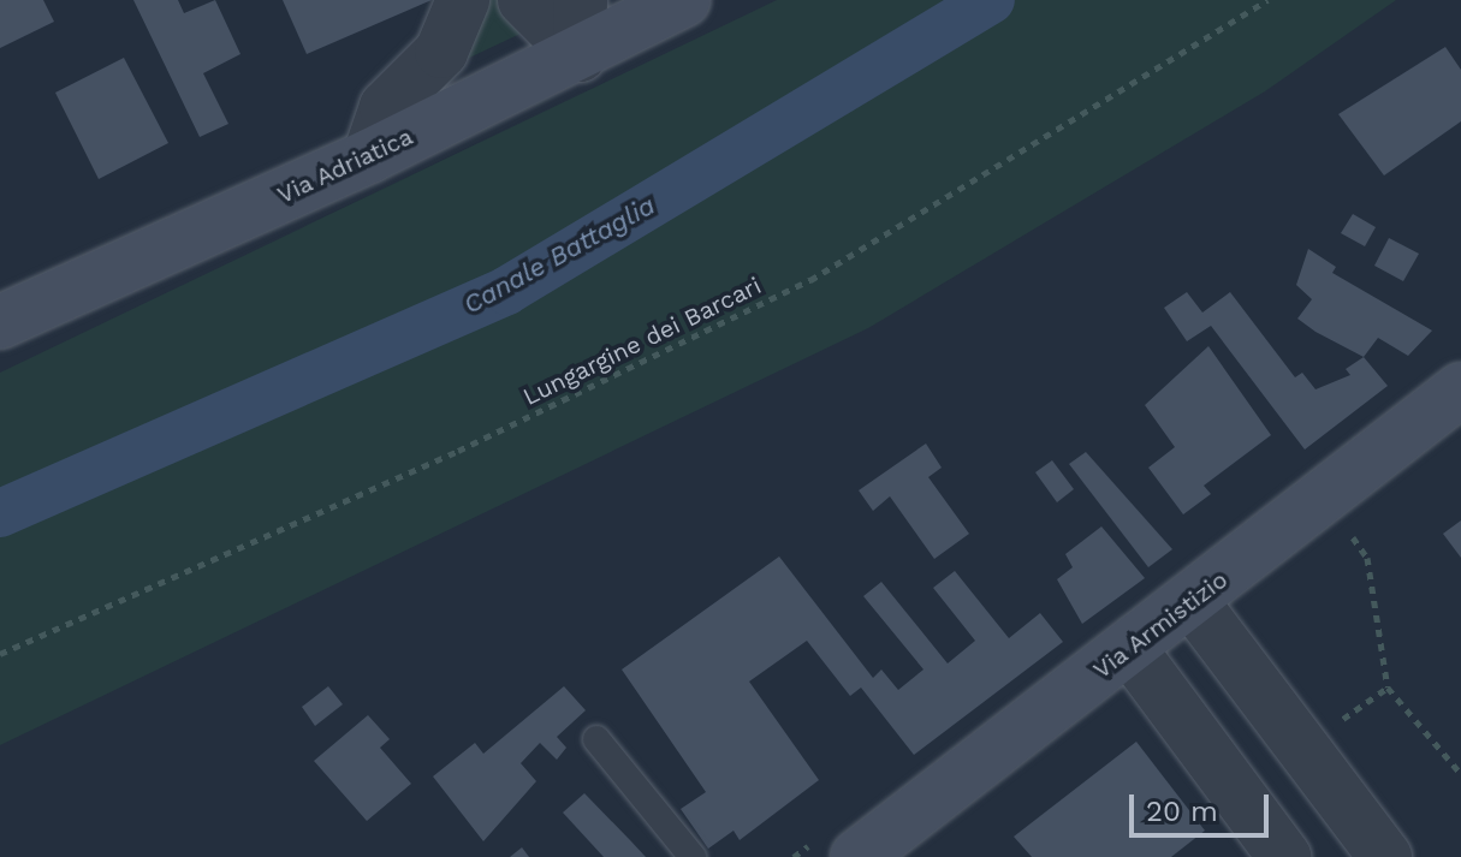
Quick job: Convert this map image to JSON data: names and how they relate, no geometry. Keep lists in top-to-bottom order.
{
  "streets": {
    "main road": ["Via Adriatica", "Via Armistizio"],
    "path": ["Lungargine dei Barcari"]
  },
  "water": ["Canale Battaglia"],
  "scale_bar": "20 m"
}
